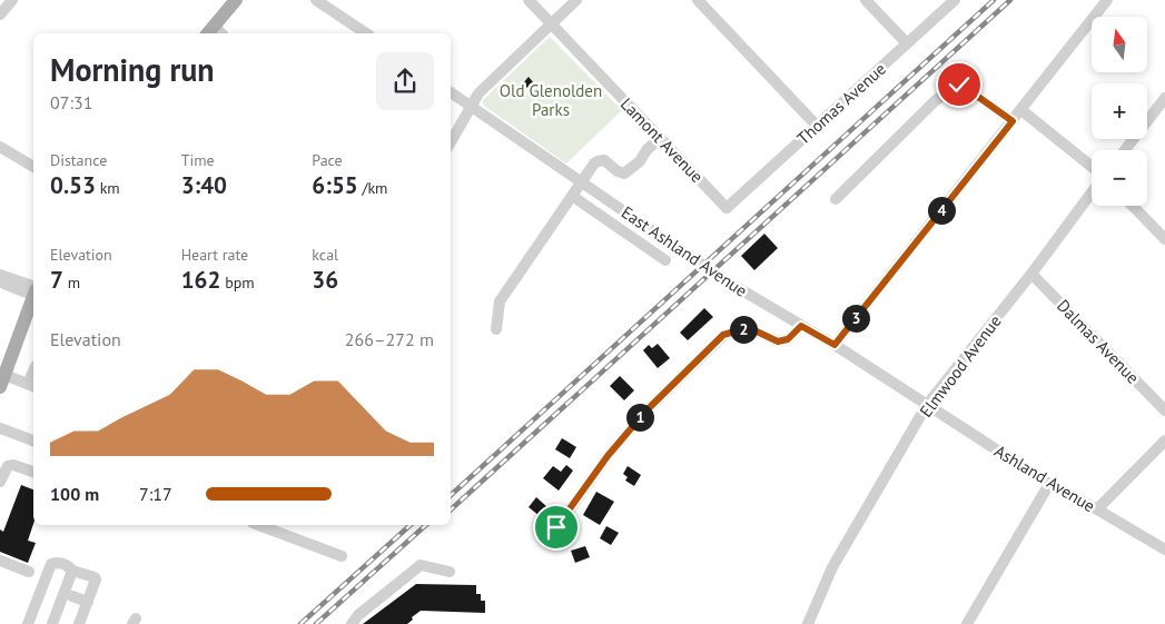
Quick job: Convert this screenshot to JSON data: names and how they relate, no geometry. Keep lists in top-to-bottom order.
{
  "streets": {
    "street": [
      "Thomas Avenue",
      "Lamont Avenue",
      "East Ashland Avenue",
      "Dalmas Avenue",
      "Elmwood Avenue",
      "Ashland Avenue"
    ]
  },
  "crossings": [
    ["Thomas Avenue", "Lamont Avenue"],
    ["East Ashland Avenue", "Elmwood Avenue"],
    ["East Ashland Avenue", "Ashland Avenue"],
    ["Dalmas Avenue", "Elmwood Avenue"],
    ["Elmwood Avenue", "Ashland Avenue"]
  ],
  "parks": ["Old Glenolden Parks"],
  "north": "top",
  "page": {
    "map_buttons": ["+", "−"],
    "heading": ["Morning run", "07:31"],
    "stats": [
      ["Distance", "0.53 km"],
      ["Time", "3:40"],
      ["Pace", "6:55 /km"],
      ["Elevation", "7 m"],
      ["Heart rate", "162 bpm"],
      ["kcal", "36"]
    ],
    "pins": [
      "4",
      "3",
      "2",
      "1"
    ],
    "chart": ["Elevation", "266–272 m"],
    "list": [
      {
        "name": "100 m",
        "note": "7:17"
      }
    ]
  }
}
